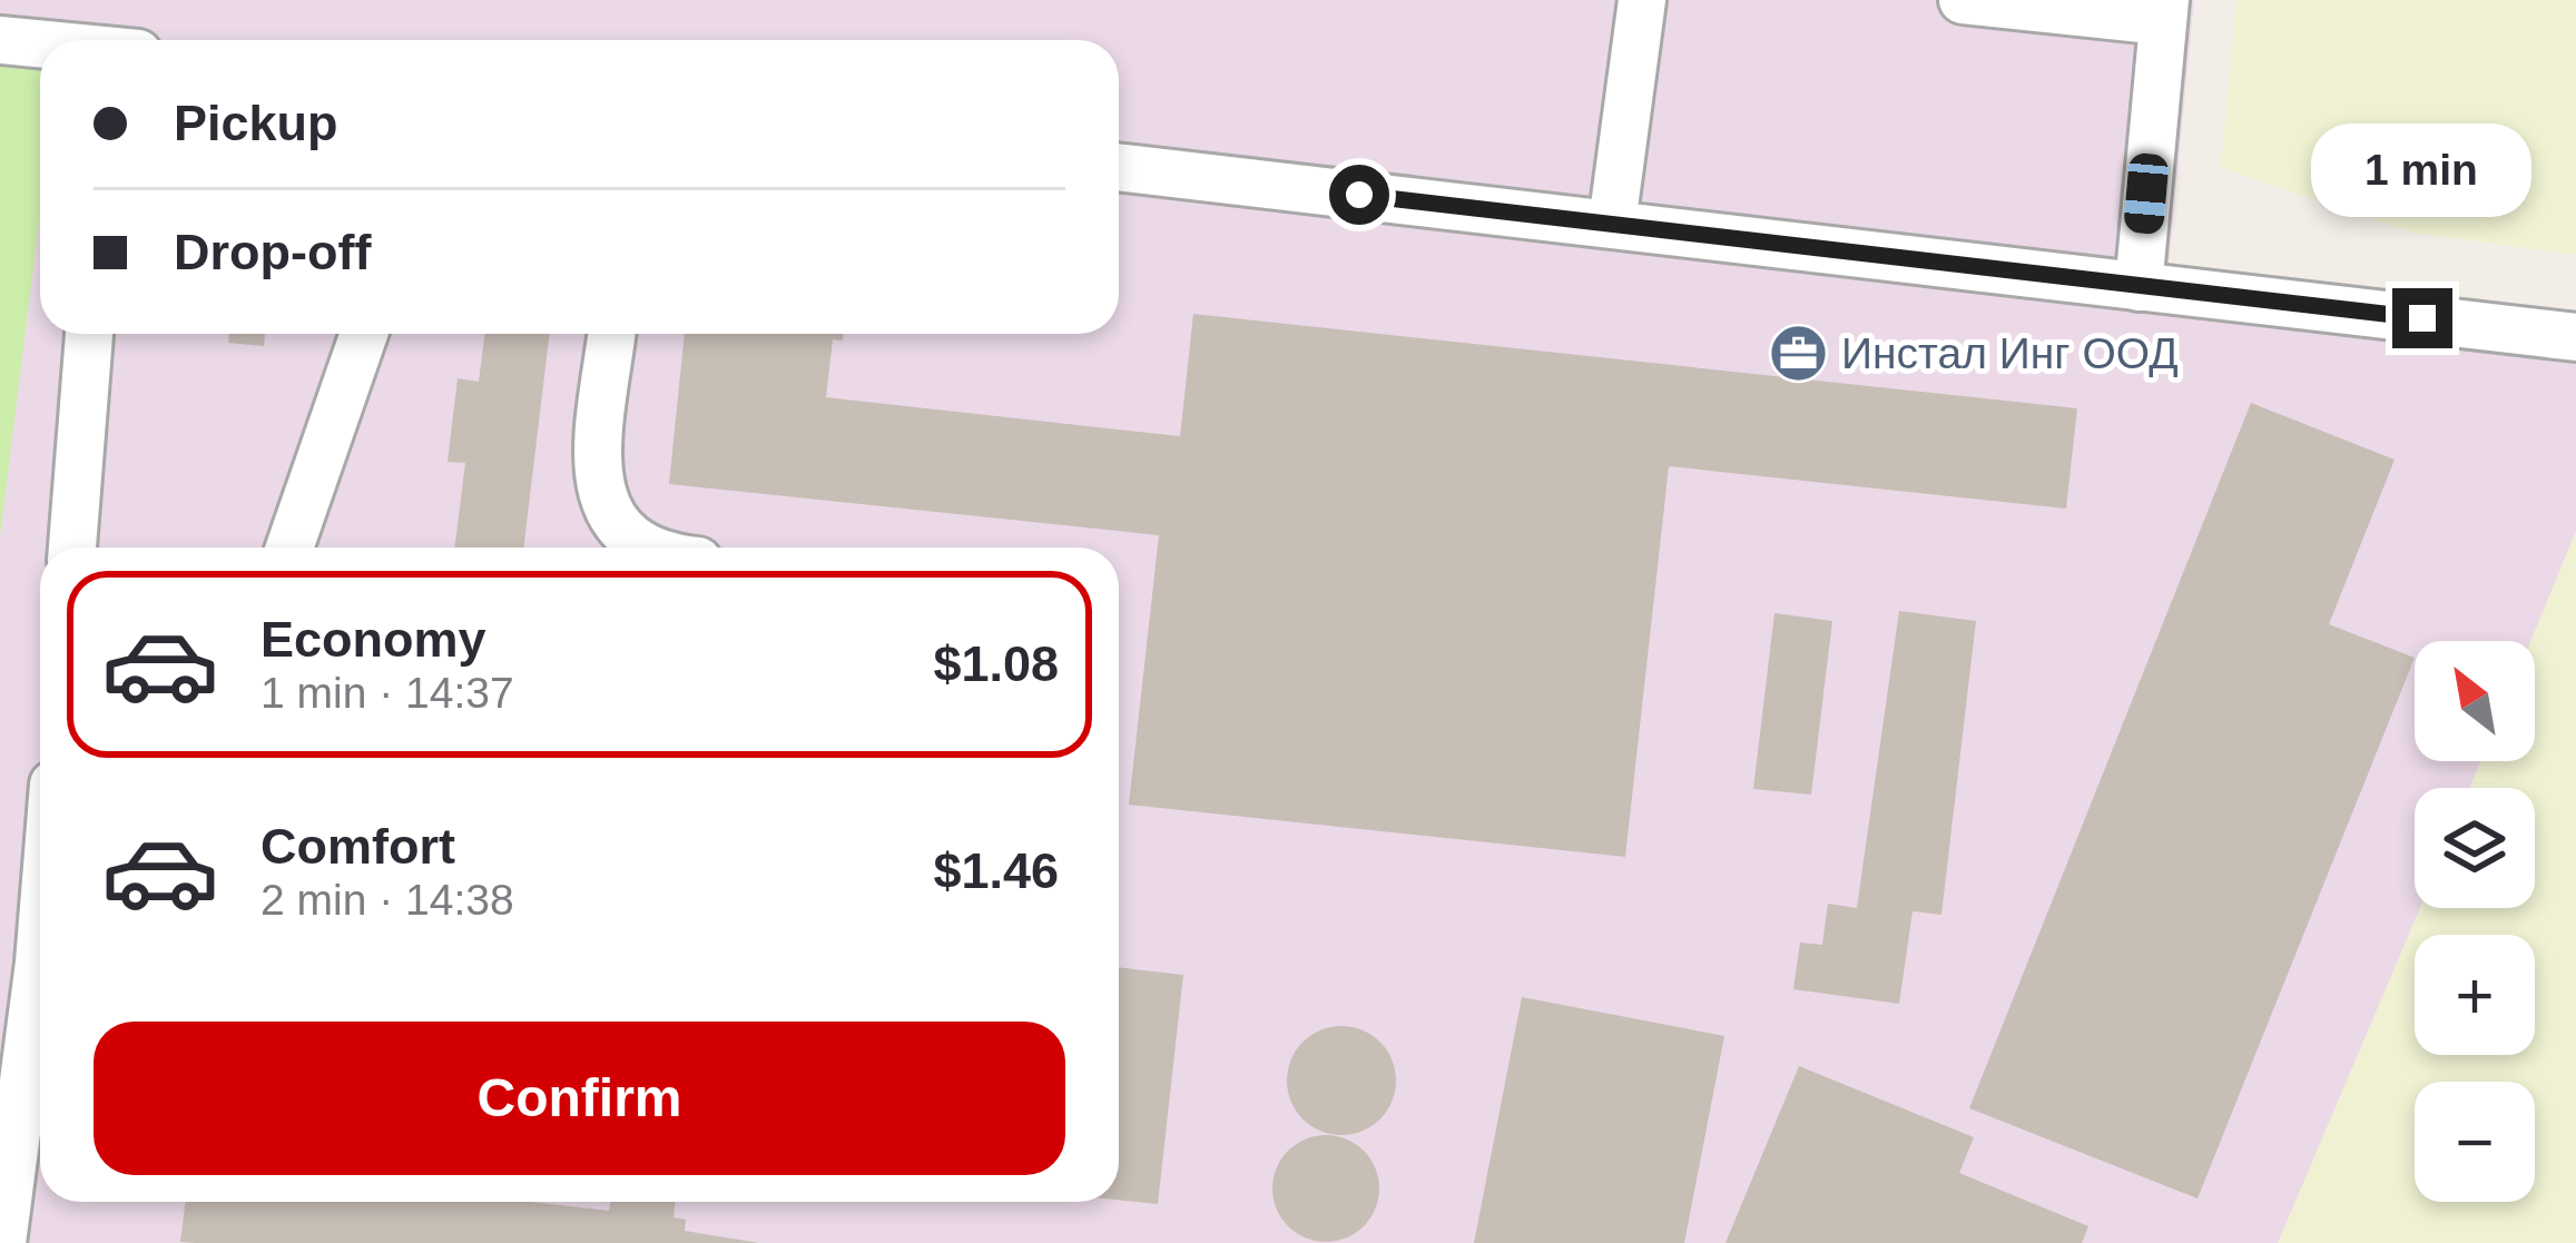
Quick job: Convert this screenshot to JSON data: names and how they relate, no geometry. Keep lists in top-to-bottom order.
{
  "places": {
    "office": ["Инстал Инг ООД"]
  },
  "north": "top left",
  "page": {
    "banner": ["Pickup", "Drop-off"],
    "bubble": "1 min",
    "list": [
      {
        "name": "Economy",
        "note": "1 min · 14:37",
        "value": "$1.08"
      },
      {
        "name": "Comfort",
        "note": "2 min · 14:38",
        "value": "$1.46"
      }
    ],
    "map_buttons": ["+", "−"],
    "buttons": "Confirm"
  }
}
